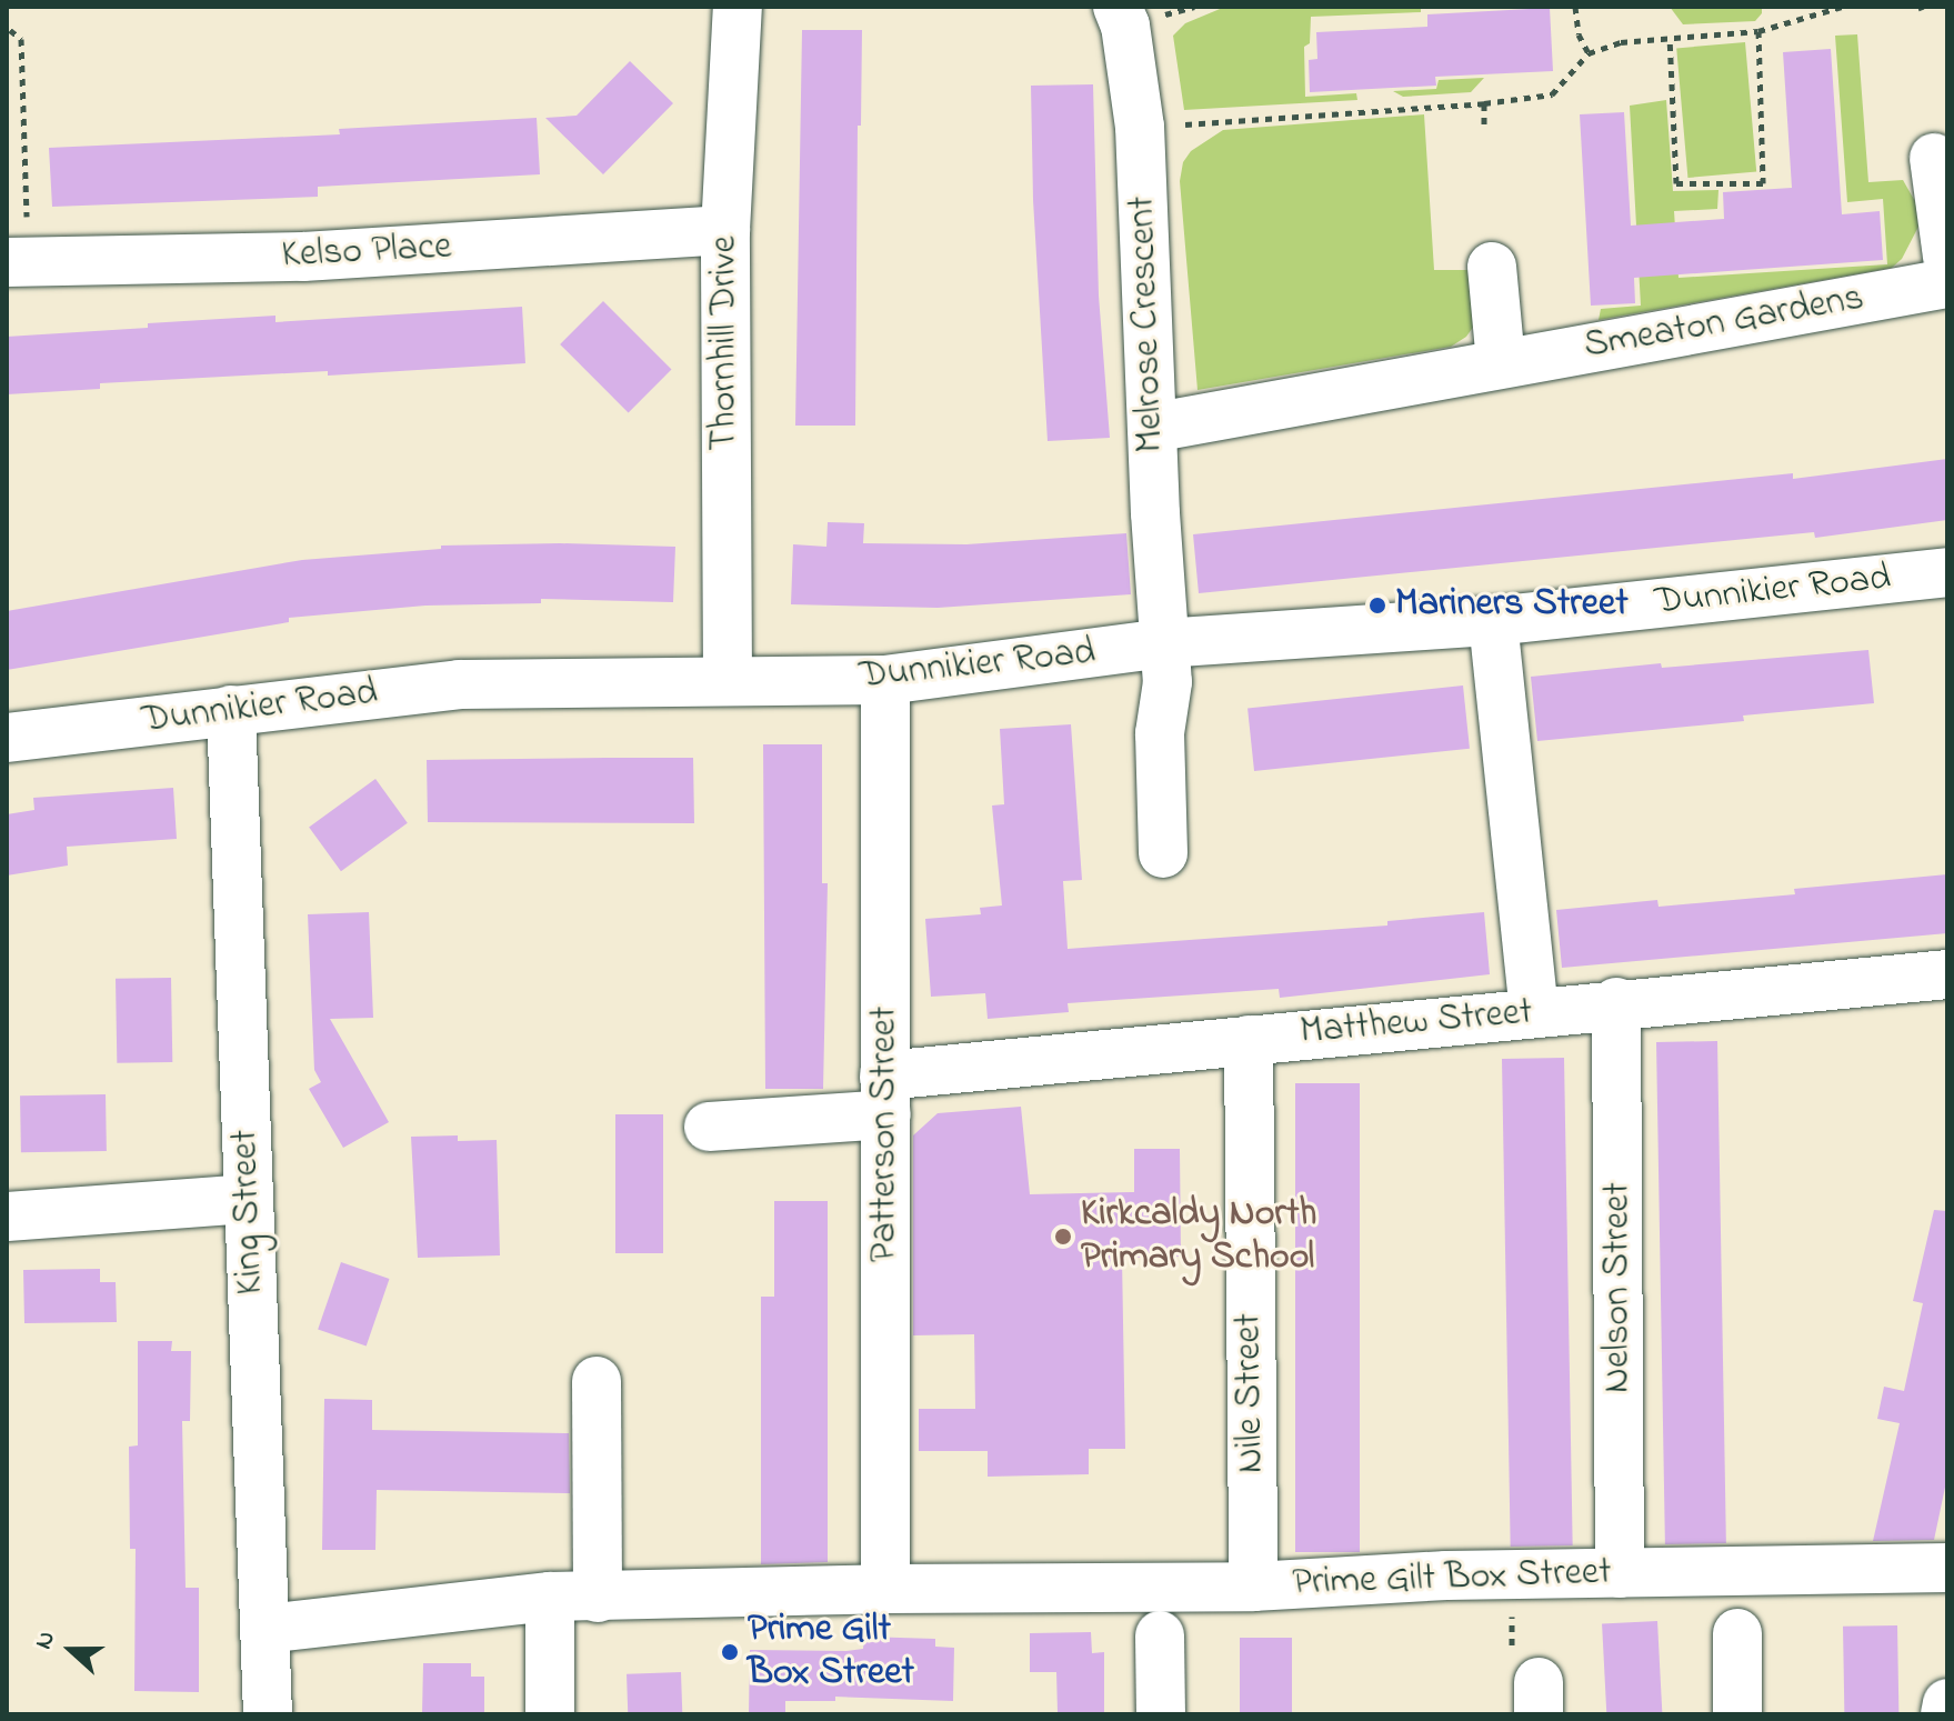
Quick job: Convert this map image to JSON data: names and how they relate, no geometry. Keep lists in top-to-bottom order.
{
  "streets": {
    "street": [
      "Kelso Place",
      "Smeaton Gardens",
      "Melrose Crescent",
      "Thornhill Drive",
      "Dunnikier Road",
      "Matthew Street",
      "Patterson Street",
      "King Street",
      "Nelson Street",
      "Nile Street",
      "Prime Gilt Box Street"
    ]
  },
  "crossings": [
    ["Kelso Place", "Thornhill Drive"],
    ["Smeaton Gardens", "Melrose Crescent"],
    ["Melrose Crescent", "Dunnikier Road"],
    ["Thornhill Drive", "Dunnikier Road"],
    ["Dunnikier Road", "Patterson Street"],
    ["Dunnikier Road", "King Street"],
    ["Matthew Street", "Patterson Street"],
    ["Matthew Street", "Nelson Street"],
    ["Matthew Street", "Nile Street"],
    ["Patterson Street", "Prime Gilt Box Street"],
    ["King Street", "Prime Gilt Box Street"],
    ["Nelson Street", "Prime Gilt Box Street"],
    ["Nile Street", "Prime Gilt Box Street"]
  ],
  "places": ["Mariners Street", "Kirkcaldy North Primary School", "Prime Gilt Box Street"],
  "north": "left"
}
